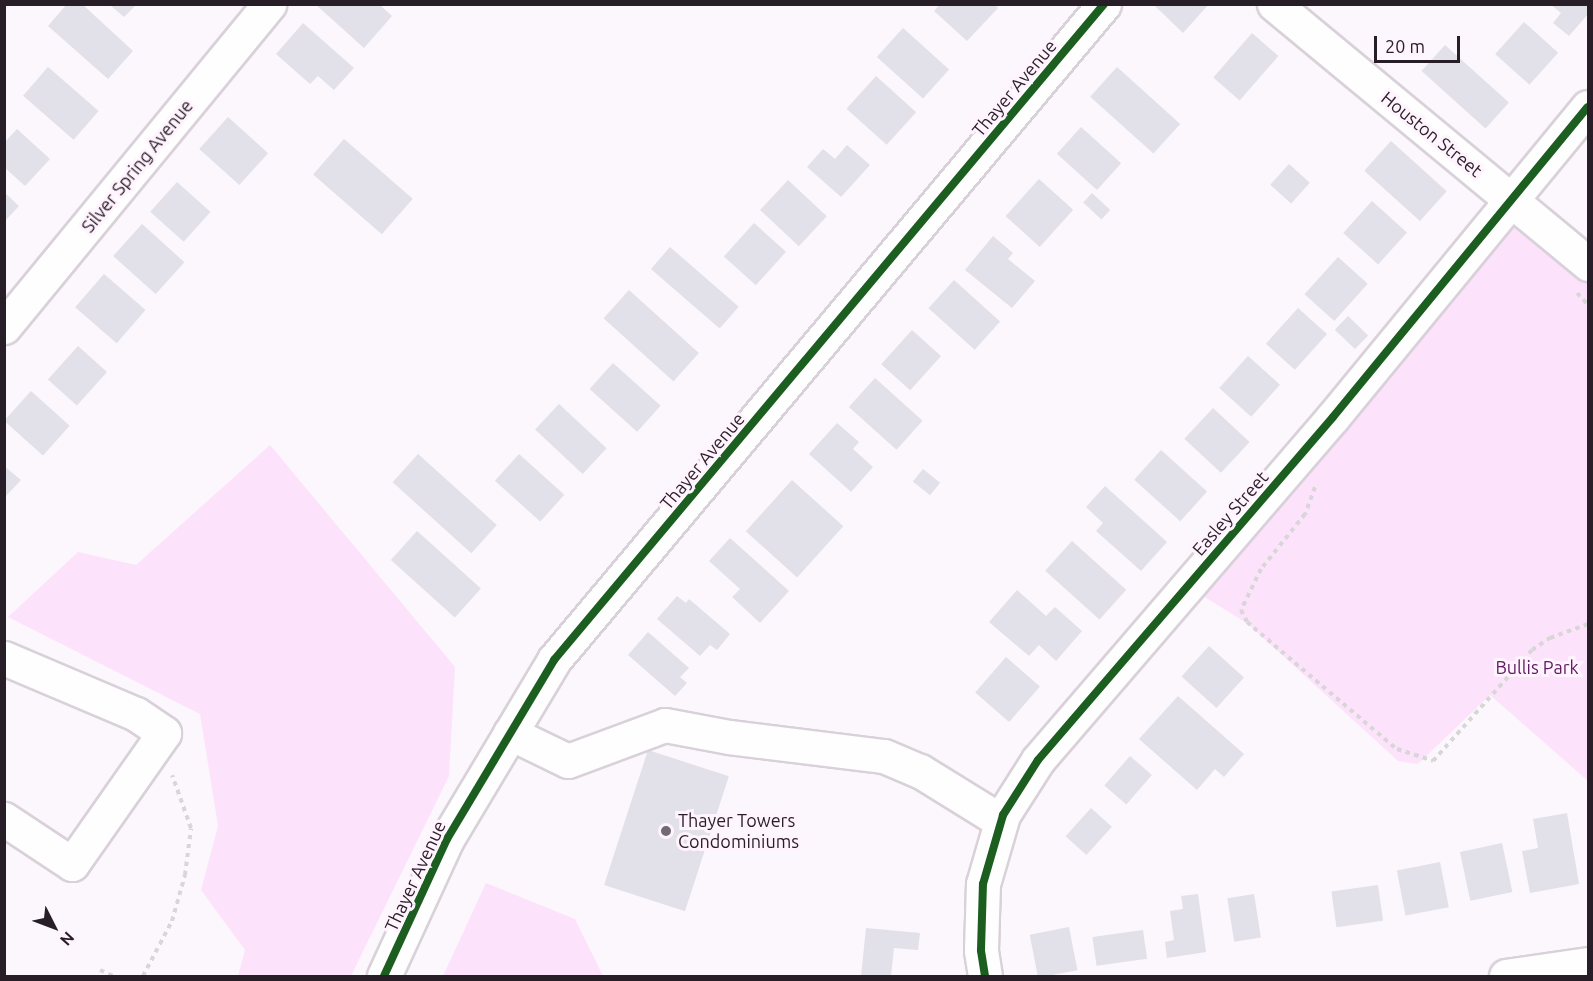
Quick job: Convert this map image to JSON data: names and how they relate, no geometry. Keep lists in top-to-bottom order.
{
  "streets": {
    "street": [
      "Thayer Avenue",
      "Houston Street",
      "Silver Spring Avenue",
      "Easley Street"
    ]
  },
  "crossings": [
    ["Houston Street", "Easley Street"]
  ],
  "parks": ["Bullis Park"],
  "places": ["Thayer Towers Condominiums"],
  "scale_bar": "20 m",
  "north": "bottom right"
}
